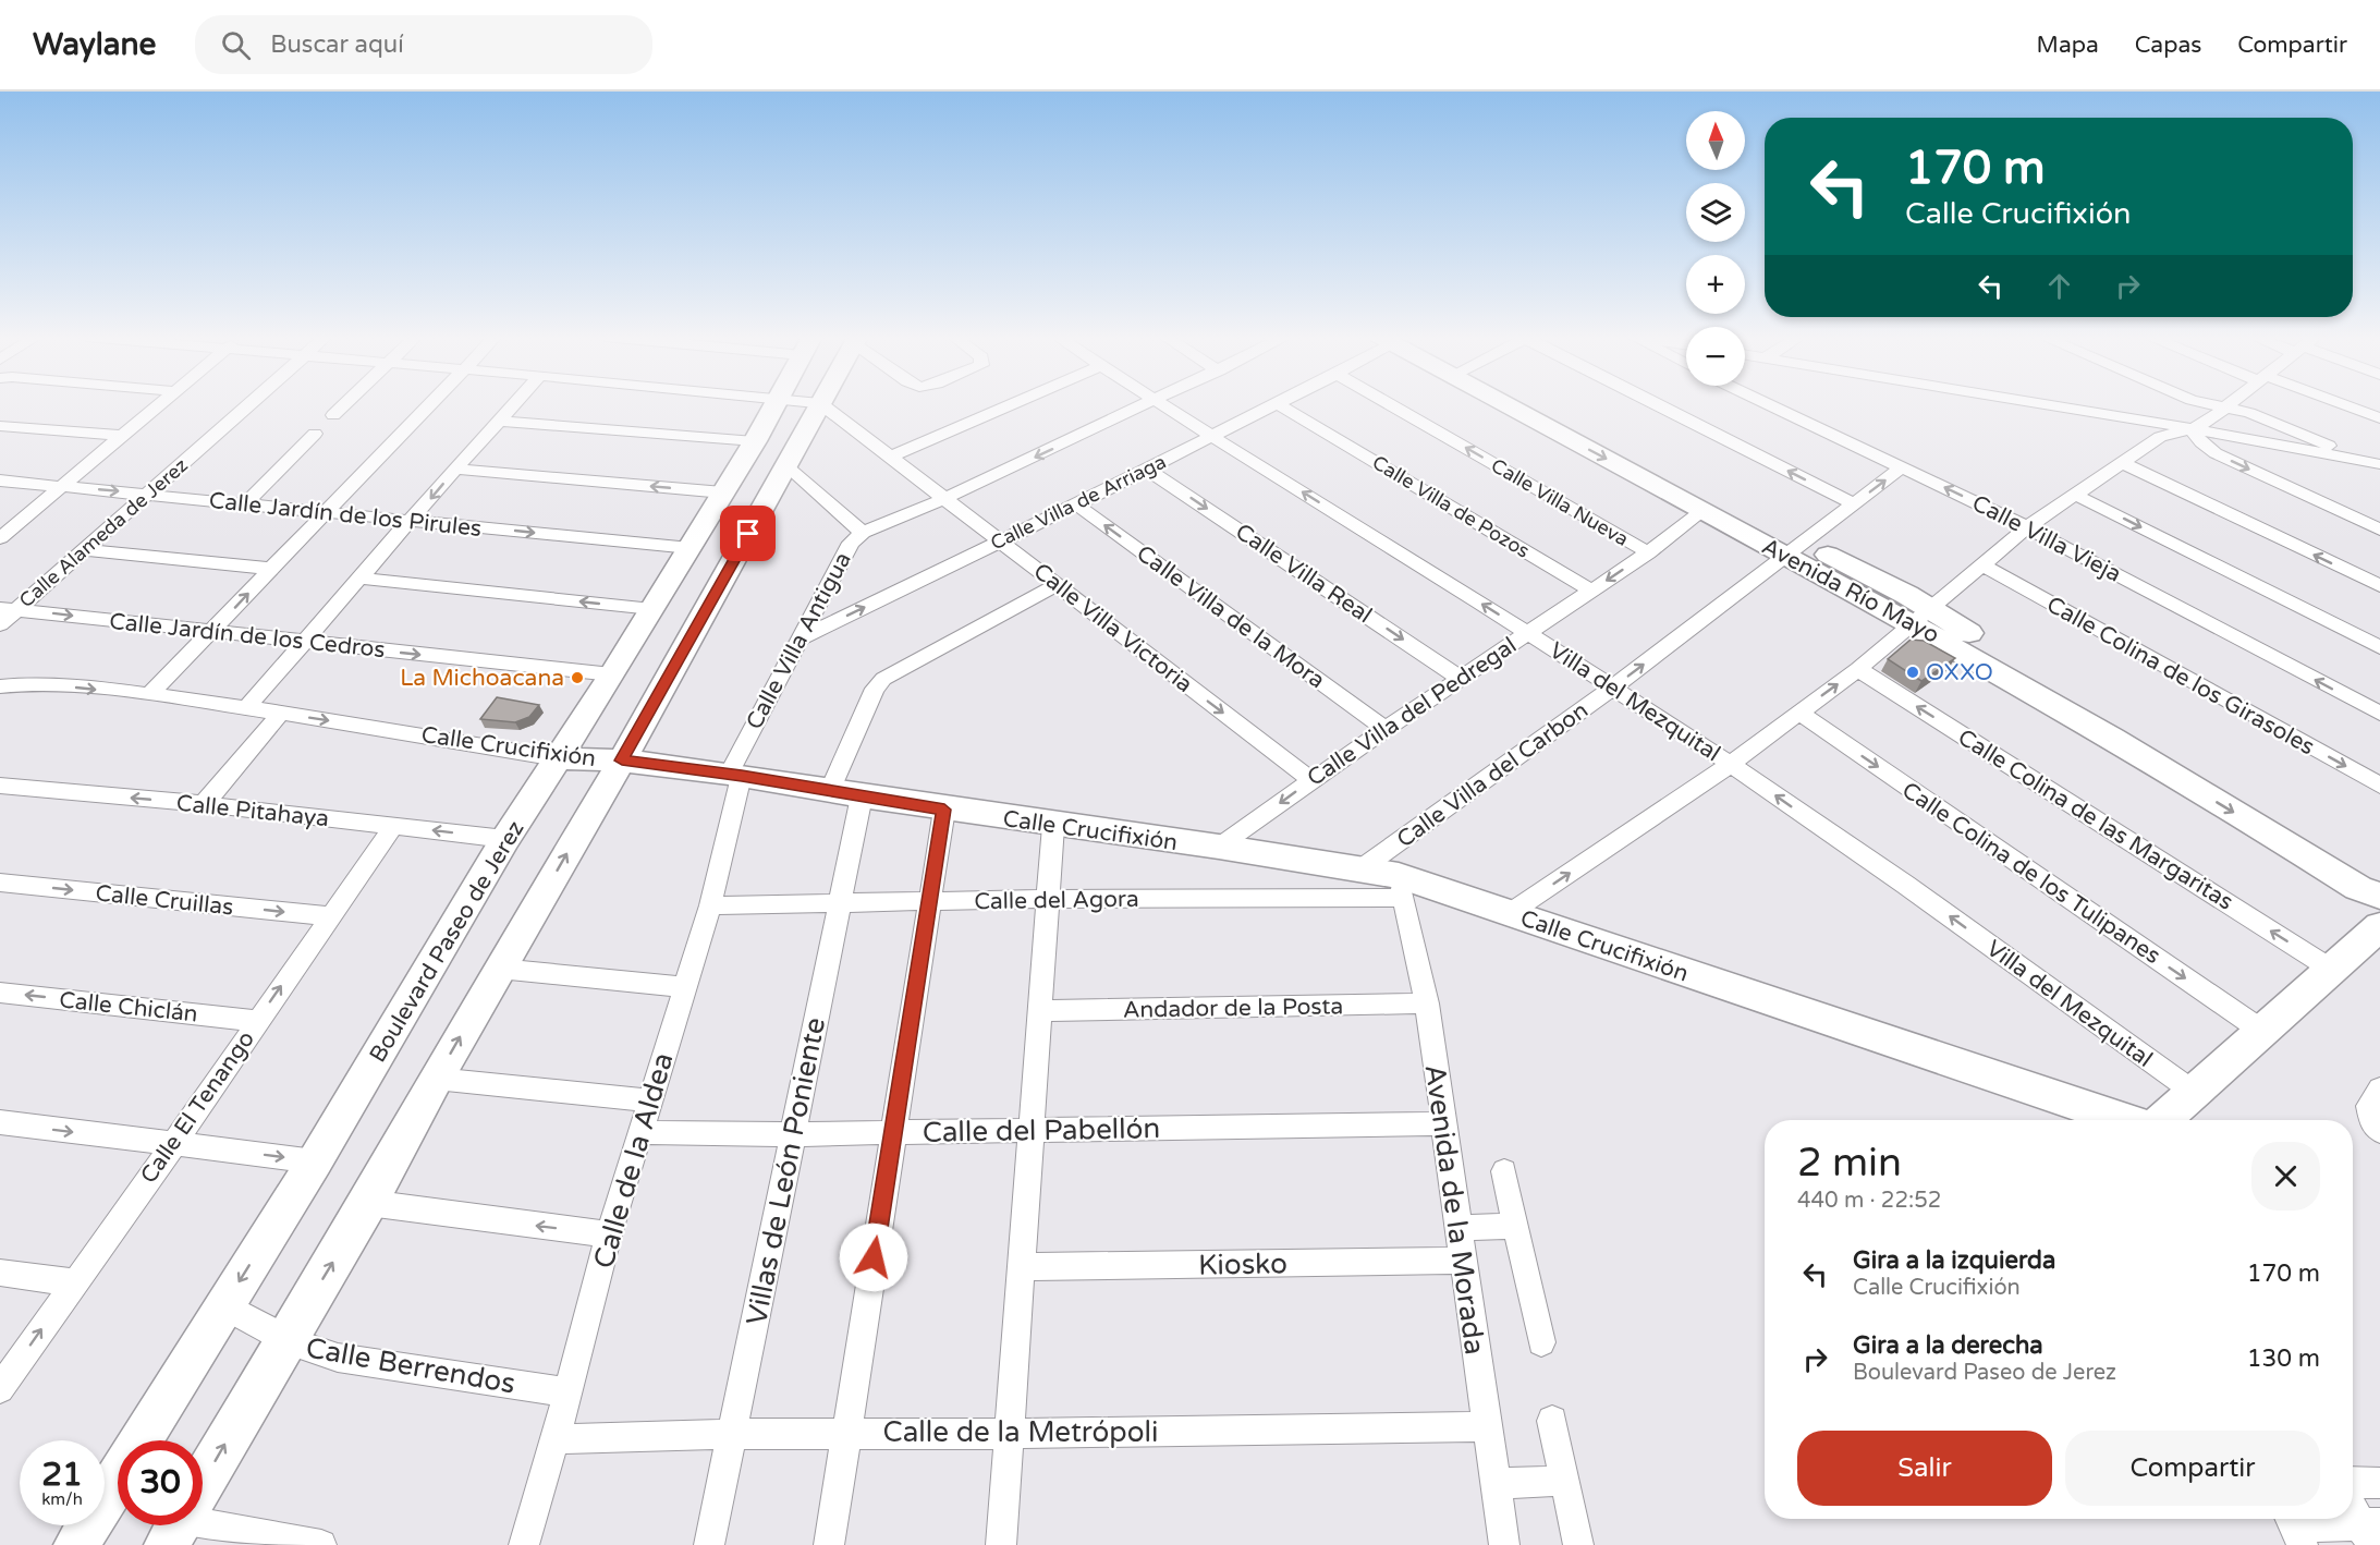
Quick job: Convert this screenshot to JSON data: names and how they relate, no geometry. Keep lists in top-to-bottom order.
{
  "streets": {
    "street": [
      "Calle Villa de Arriaga",
      "Calle Villa Nueva",
      "Calle Villa de Pozos",
      "Calle Jardín de los Pirules",
      "Calle Alameda de Jerez",
      "Calle Villa Vieja",
      "Calle Villa Real",
      "Avenida Río Mayo",
      "Calle Villa de la Mora",
      "Calle Villa Victoria",
      "Calle Jardín de los Cedros",
      "Calle Villa Antigua",
      "Calle Colina de los Girasoles",
      "Villa del Mezquital",
      "Calle Villa del Pedregal",
      "Calle Crucifixión",
      "Calle Villa del Carbon",
      "Calle Pitahaya",
      "Calle Colina de las Margaritas",
      "Calle Colina de los Tulipanes",
      "Calle Cruillas",
      "Calle del Agora",
      "Boulevard Paseo de Jerez",
      "Calle Chiclán",
      "Andador de la Posta",
      "Calle El Tenango",
      "Calle del Pabellón",
      "Calle de la Aldea",
      "Villas de León Poniente",
      "Avenida de la Morada",
      "Kiosko",
      "Calle Berrendos",
      "Calle de la Metrópoli"
    ]
  },
  "crossings": [
    ["Calle Villa de Arriaga", "Calle Villa Real"],
    ["Calle Villa de Arriaga", "Calle Villa de la Mora"],
    ["Calle Villa de Arriaga", "Calle Villa Victoria"],
    ["Calle Villa de Arriaga", "Calle Villa Antigua"],
    ["Calle Villa de Arriaga", "Villa del Mezquital"],
    ["Calle Villa Nueva", "Calle Villa del Pedregal"],
    ["Calle Villa de Pozos", "Calle Villa del Pedregal"],
    ["Calle Jardín de los Pirules", "Calle Alameda de Jerez"],
    ["Calle Jardín de los Pirules", "Boulevard Paseo de Jerez"],
    ["Calle Alameda de Jerez", "Calle Jardín de los Cedros"],
    ["Calle Villa Vieja", "Calle Villa del Carbon"],
    ["Calle Villa Real", "Calle Villa del Pedregal"],
    ["Avenida Río Mayo", "Calle Villa del Pedregal"],
    ["Avenida Río Mayo", "Calle Villa del Carbon"],
    ["Calle Villa de la Mora", "Calle Villa del Pedregal"],
    ["Calle Villa Victoria", "Calle Villa del Pedregal"],
    ["Calle Jardín de los Cedros", "Boulevard Paseo de Jerez"],
    ["Calle Villa Antigua", "Calle Crucifixión"],
    ["Calle Villa Antigua", "Calle de la Aldea"],
    ["Villa del Mezquital", "Calle Villa del Pedregal"],
    ["Villa del Mezquital", "Calle Villa del Carbon"],
    ["Calle Villa del Pedregal", "Calle Crucifixión"],
    ["Calle Crucifixión", "Calle Villa del Carbon"],
    ["Calle Crucifixión", "Calle del Agora"],
    ["Calle Crucifixión", "Boulevard Paseo de Jerez"],
    ["Calle Crucifixión", "Calle de la Aldea"],
    ["Calle Crucifixión", "Villas de León Poniente"],
    ["Calle Crucifixión", "Avenida de la Morada"],
    ["Calle Pitahaya", "Boulevard Paseo de Jerez"],
    ["Calle Pitahaya", "Calle El Tenango"],
    ["Calle Cruillas", "Calle El Tenango"],
    ["Calle del Agora", "Calle de la Aldea"],
    ["Calle del Agora", "Villas de León Poniente"],
    ["Calle del Agora", "Avenida de la Morada"],
    ["Boulevard Paseo de Jerez", "Calle Berrendos"],
    ["Calle Chiclán", "Calle El Tenango"],
    ["Andador de la Posta", "Avenida de la Morada"],
    ["Calle del Pabellón", "Calle de la Aldea"],
    ["Calle del Pabellón", "Villas de León Poniente"],
    ["Calle del Pabellón", "Avenida de la Morada"],
    ["Calle de la Aldea", "Calle Berrendos"],
    ["Calle de la Aldea", "Calle de la Metrópoli"],
    ["Villas de León Poniente", "Calle de la Metrópoli"],
    ["Avenida de la Morada", "Kiosko"],
    ["Avenida de la Morada", "Calle de la Metrópoli"]
  ],
  "one_way": [
    "Calle Villa Nueva",
    "Calle Villa Real",
    "Calle Villa de la Mora",
    "Calle Villa Victoria",
    "Villa del Mezquital",
    "Calle Pitahaya",
    "Calle Colina de las Margaritas",
    "Calle Colina de los Tulipanes",
    "Calle Cruillas"
  ],
  "places": ["OXXO", "La Michoacana"],
  "north": "top",
  "page": {
    "header": "Waylane",
    "search": "Buscar aquí",
    "nav": ["Mapa", "Capas", "Compartir"],
    "map_buttons": ["+", "−"],
    "turn": ["170 m", "Calle Crucifixión"],
    "heading": ["2 min", "440 m · 22:52"],
    "list": [
      {
        "name": "Gira a la izquierda",
        "note": "Calle Crucifixión",
        "value": "170 m"
      },
      {
        "name": "Gira a la derecha",
        "note": "Boulevard Paseo de Jerez",
        "value": "130 m"
      }
    ],
    "buttons": ["Salir", "Compartir"],
    "speed": "21 km/h",
    "limit": "30"
  }
}
